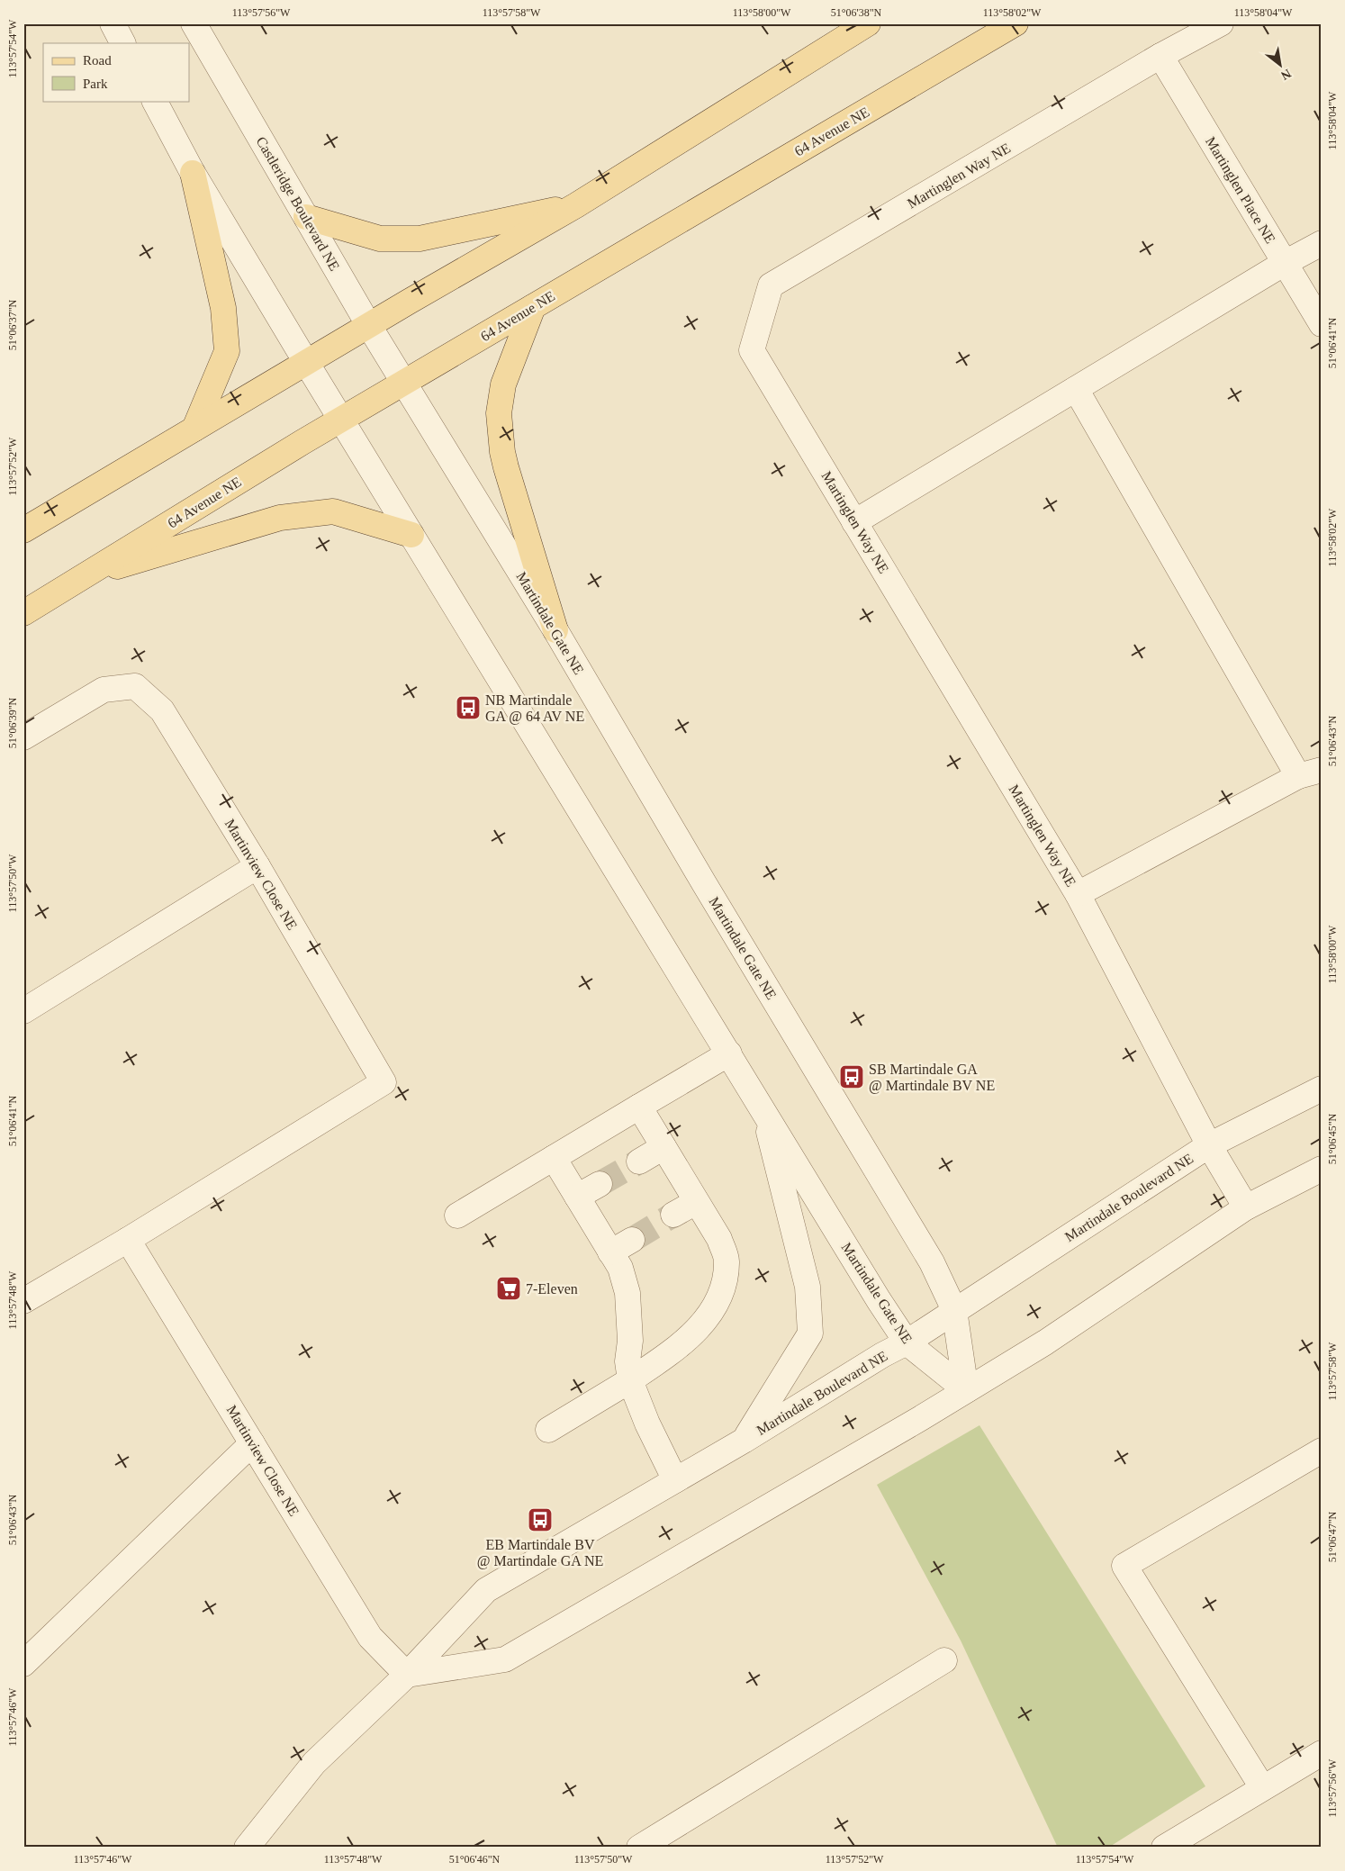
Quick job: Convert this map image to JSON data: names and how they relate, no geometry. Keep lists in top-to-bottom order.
{
  "streets": {
    "main road": ["64 Avenue NE"],
    "street": [
      "Martinglen Way NE",
      "Martinglen Place NE",
      "Castleridge Boulevard NE",
      "Martindale Gate NE",
      "Martinview Close NE",
      "Martindale Boulevard NE"
    ]
  },
  "crossings": [
    ["64 Avenue NE", "Castleridge Boulevard NE"],
    ["64 Avenue NE", "Martindale Gate NE"],
    ["Martinglen Way NE", "Martinglen Place NE"],
    ["Martinglen Way NE", "Martindale Boulevard NE"],
    ["Castleridge Boulevard NE", "Martindale Gate NE"],
    ["Martindale Gate NE", "Martindale Boulevard NE"],
    ["Martinview Close NE", "Martindale Boulevard NE"]
  ],
  "places": {
    "bus stop": ["NB Martindale GA @ 64 AV NE", "SB Martindale GA @ Martindale BV NE", "EB Martindale BV @ Martindale GA NE"],
    "supermarket": ["7-Eleven"]
  },
  "legend": ["Road", "Park"],
  "north": "bottom right",
  "coordinates": [
    "113°57'56\"W",
    "113°57'58\"W",
    "113°58'00\"W",
    "51°06'38\"N",
    "113°58'02\"W",
    "113°58'04\"W",
    "113°57'54\"W",
    "51°06'37\"N",
    "51°06'41\"N",
    "113°57'52\"W",
    "51°06'39\"N",
    "51°06'43\"N",
    "113°57'50\"W",
    "51°06'45\"N",
    "113°57'48\"W",
    "51°06'47\"N",
    "113°57'46\"W",
    "51°06'46\"N"
  ]
}
